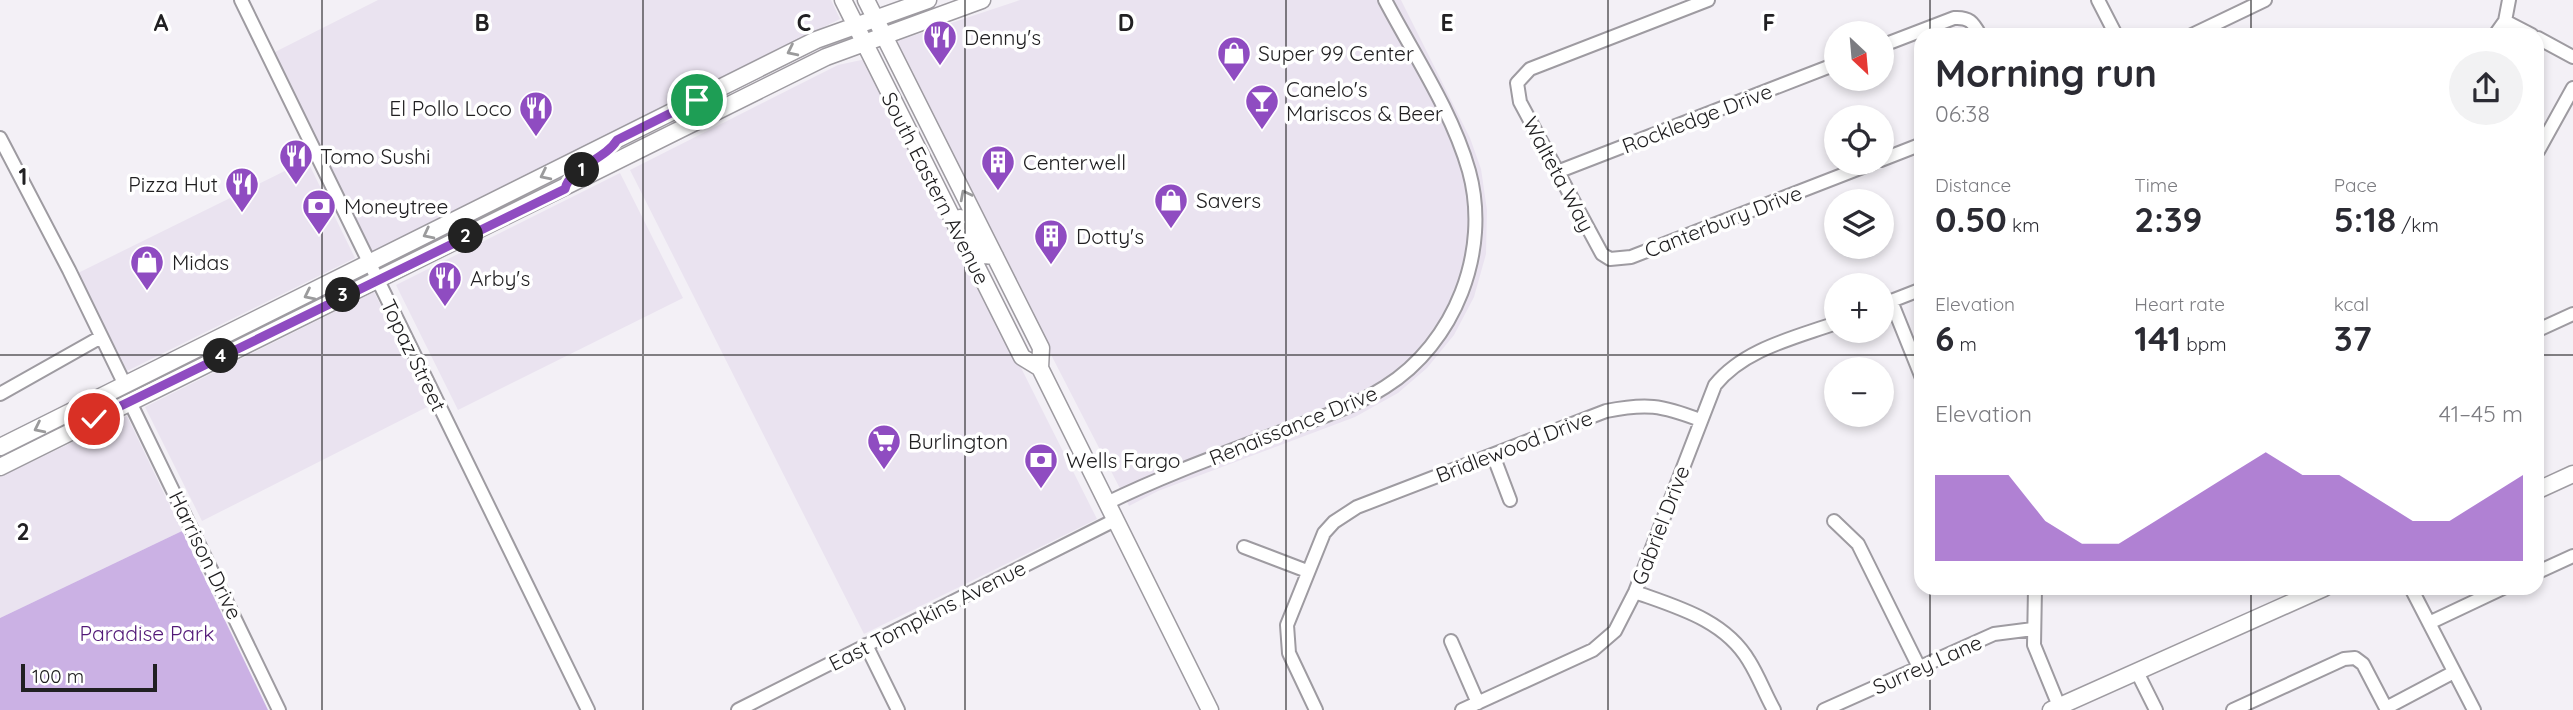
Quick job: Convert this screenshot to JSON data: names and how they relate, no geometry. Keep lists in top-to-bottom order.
{
  "streets": {
    "main road": ["South Eastern Avenue"],
    "street": [
      "Rockledge Drive",
      "Walteta Way",
      "Canterbury Drive",
      "Topaz Street",
      "Renaissance Drive",
      "Bridlewood Drive",
      "Gabriel Drive",
      "Harrison Drive",
      "East Tompkins Avenue",
      "Surrey Lane"
    ]
  },
  "crossings": [
    ["Rockledge Drive", "Walteta Way"],
    ["Walteta Way", "Canterbury Drive"],
    ["South Eastern Avenue", "Renaissance Drive"],
    ["South Eastern Avenue", "East Tompkins Avenue"],
    ["Bridlewood Drive", "Gabriel Drive"]
  ],
  "parks": ["Paradise Park"],
  "places": {
    "restaurant": [
      "Denny's",
      "El Pollo Loco",
      "Tomo Sushi",
      "Pizza Hut",
      "Arby's"
    ],
    "shop": ["Super 99 Center", "Savers", "Midas"],
    "bar": ["Canelo's Mariscos & Beer"],
    "building": ["Centerwell", "Dotty's"],
    "bank": ["Moneytree", "Wells Fargo"],
    "supermarket": ["Burlington"]
  },
  "scale_bar": "100 m",
  "north": "bottom right",
  "page": {
    "map_buttons": ["+", "−"],
    "heading": ["Morning run", "06:38"],
    "stats": [
      ["Distance", "0.50 km"],
      ["Time", "2:39"],
      ["Pace", "5:18 /km"],
      ["Elevation", "6 m"],
      ["Heart rate", "141 bpm"],
      ["kcal", "37"]
    ],
    "pins": [
      "1",
      "2",
      "3",
      "4"
    ],
    "chart": ["Elevation", "41–45 m"],
    "scale": "100 m"
  },
  "grid": {
    "columns": [
      "A",
      "B",
      "C",
      "D",
      "E",
      "F"
    ],
    "rows": ["1", "2"]
  }
}
